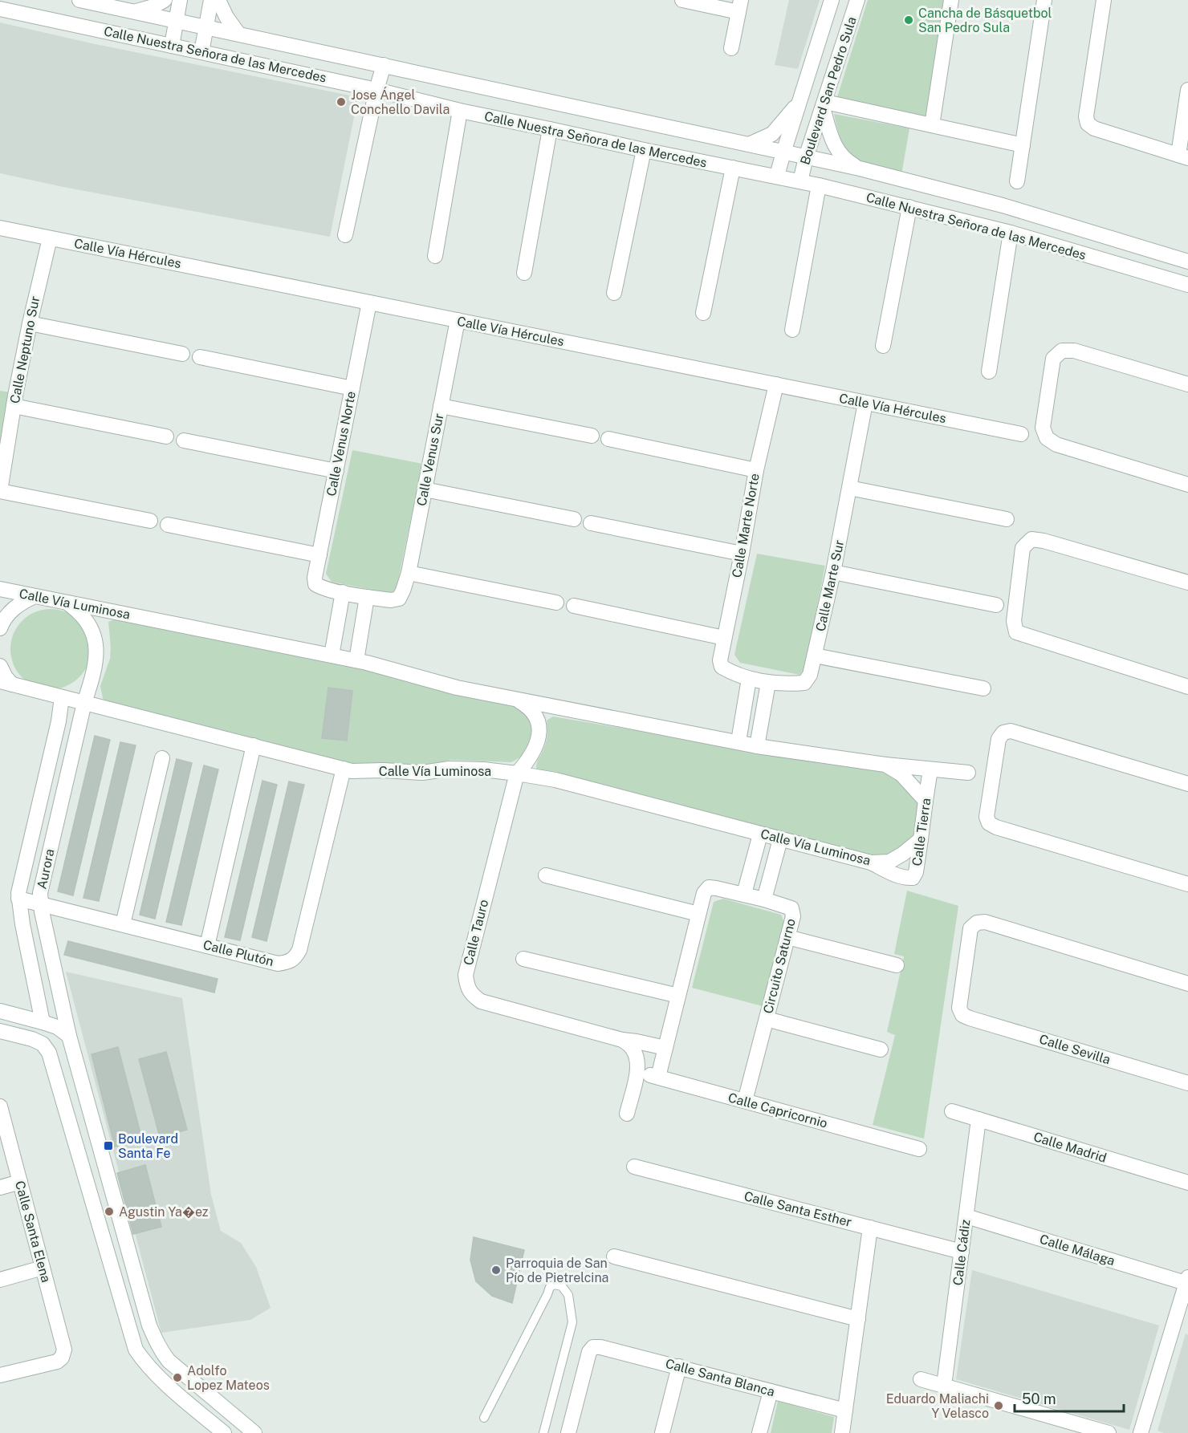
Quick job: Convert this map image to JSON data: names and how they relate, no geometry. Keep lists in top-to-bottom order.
{
  "streets": {
    "street": [
      "Calle Nuestra Señora de las Mercedes",
      "Boulevard San Pedro Sula",
      "Calle Vía Hércules",
      "Calle Neptuno Sur",
      "Calle Venus Norte",
      "Calle Venus Sur",
      "Calle Marte Norte",
      "Calle Marte Sur",
      "Calle Vía Luminosa",
      "Calle Tierra",
      "Aurora",
      "Calle Tauro",
      "Calle Plutón",
      "Circuito Saturno",
      "Calle Sevilla",
      "Calle Capricornio",
      "Calle Madrid",
      "Calle Santa Esther",
      "Calle Santa Elena",
      "Calle Málaga",
      "Calle Cádiz",
      "Calle Santa Blanca"
    ]
  },
  "crossings": [
    ["Calle Nuestra Señora de las Mercedes", "Boulevard San Pedro Sula"],
    ["Calle Vía Hércules", "Calle Neptuno Sur"],
    ["Calle Vía Hércules", "Calle Venus Norte"],
    ["Calle Vía Hércules", "Calle Venus Sur"],
    ["Calle Vía Hércules", "Calle Marte Norte"],
    ["Calle Vía Hércules", "Calle Marte Sur"],
    ["Calle Marte Norte", "Calle Marte Sur"],
    ["Calle Vía Luminosa", "Calle Tierra"],
    ["Calle Vía Luminosa", "Aurora"],
    ["Calle Vía Luminosa", "Calle Tauro"],
    ["Calle Vía Luminosa", "Calle Plutón"],
    ["Aurora", "Calle Plutón"],
    ["Calle Tauro", "Circuito Saturno"],
    ["Circuito Saturno", "Calle Capricornio"],
    ["Calle Madrid", "Calle Cádiz"],
    ["Calle Santa Esther", "Calle Cádiz"],
    ["Calle Málaga", "Calle Cádiz"]
  ],
  "places": {
    "other": [
      "Cancha de Básquetbol San Pedro Sula",
      "Jose Ángel Conchello Davila",
      "Agustin Ya�ez",
      "Parroquia de San Pío de Pietrelcina",
      "Adolfo Lopez Mateos",
      "Eduardo Maliachi Y Velasco"
    ],
    "transit": ["Boulevard Santa Fe"]
  },
  "scale_bar": "50 m"
}
